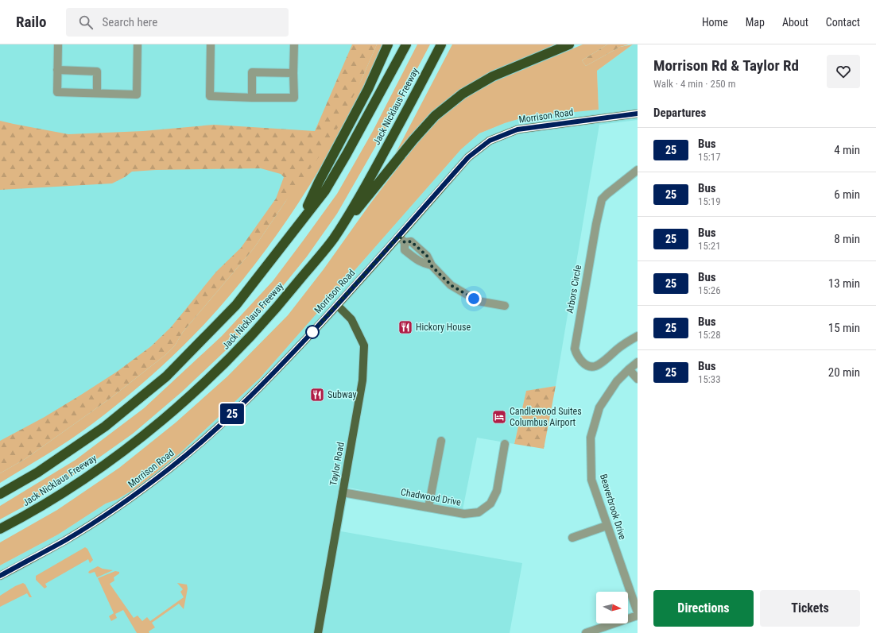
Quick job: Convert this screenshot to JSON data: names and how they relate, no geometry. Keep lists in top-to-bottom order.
{
  "streets": {
    "highway": ["Jack Nicklaus Freeway"],
    "main road": ["Morrison Road", "Taylor Road"],
    "street": ["Arbors Circle", "Chadwood Drive", "Beaverbrook Drive"]
  },
  "crossings": [
    ["Morrison Road", "Taylor Road"],
    ["Taylor Road", "Chadwood Drive"]
  ],
  "places": {
    "restaurant": ["Hickory House", "Subway"],
    "hotel": ["Candlewood Suites Columbus Airport"]
  },
  "lines": ["bus line 25"],
  "north": "right",
  "page": {
    "header": "Railo",
    "search": "Search here",
    "nav": [
      "Home",
      "Map",
      "About",
      "Contact"
    ],
    "on_map": "25",
    "heading": [
      ["Morrison Rd & Taylor Rd", "Walk · 4 min · 250 m"],
      "Departures"
    ],
    "list": [
      {
        "mark": "25",
        "name": "Bus",
        "note": "15:17",
        "value": "4 min"
      },
      {
        "mark": "25",
        "name": "Bus",
        "note": "15:19",
        "value": "6 min"
      },
      {
        "mark": "25",
        "name": "Bus",
        "note": "15:21",
        "value": "8 min"
      },
      {
        "mark": "25",
        "name": "Bus",
        "note": "15:26",
        "value": "13 min"
      },
      {
        "mark": "25",
        "name": "Bus",
        "note": "15:28",
        "value": "15 min"
      },
      {
        "mark": "25",
        "name": "Bus",
        "note": "15:33",
        "value": "20 min"
      }
    ],
    "buttons": ["Directions", "Tickets"]
  }
}
